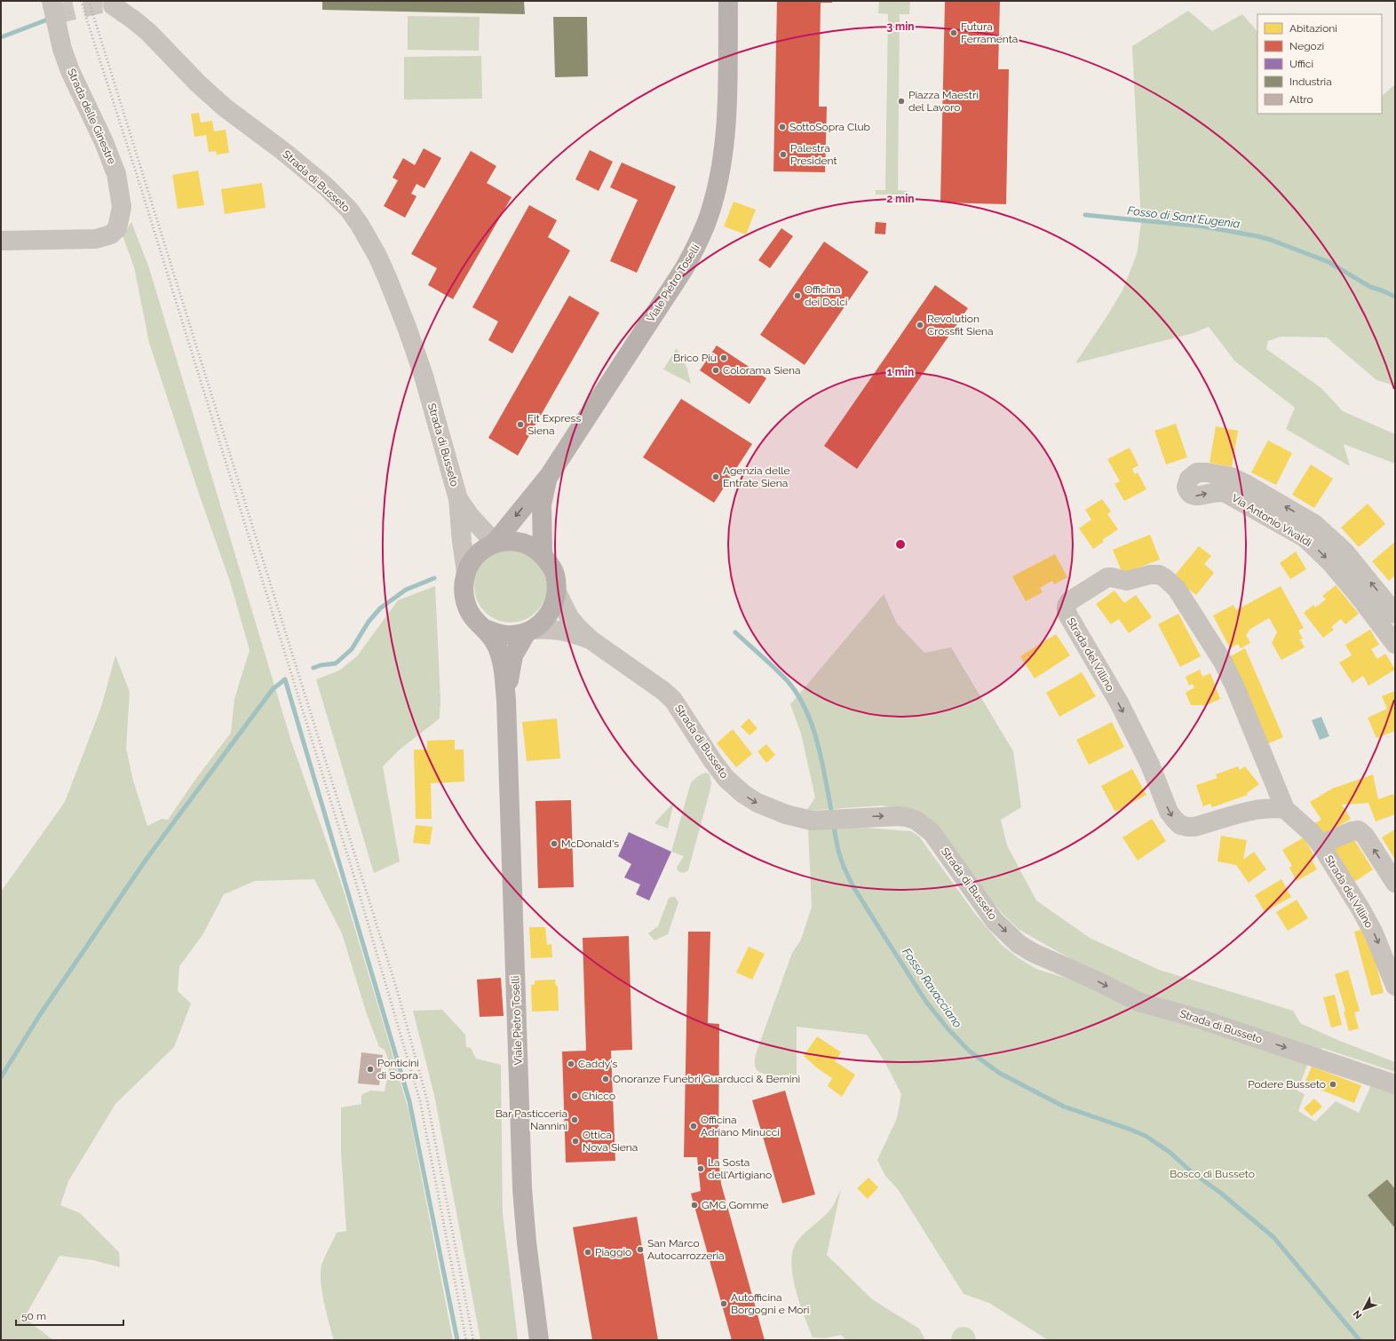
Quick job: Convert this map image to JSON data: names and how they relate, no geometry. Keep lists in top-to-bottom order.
{
  "streets": {
    "main road": ["Viale Pietro Toselli"],
    "street": [
      "Strada delle Ginestre",
      "Strada di Busseto",
      "Via Antonio Vivaldi",
      "Strada del Villino"
    ]
  },
  "crossings": [
    ["Strada di Busseto", "Viale Pietro Toselli"]
  ],
  "one_way": ["Strada di Busseto"],
  "water": ["Fosso di Sant'Eugenia", "Fosso Ravacciano"],
  "parks": ["Bosco di Busseto"],
  "places": [
    "Futura Ferramenta",
    "Piazza Maestri del Lavoro",
    "SottoSopra Club",
    "Palestra President",
    "Officina dei Dolci",
    "Revolution Crossfit Siena",
    "Brico Più",
    "Colorama Siena",
    "Fit Express Siena",
    "Agenzia delle Entrate Siena",
    "McDonald's",
    "Caddy's",
    "Ponticini di Sopra",
    "Onoranze Funebri Guarducci & Bernini",
    "Podere Busseto",
    "Chicco",
    "Bar Pasticceria Nannini",
    "Officina Adriano Minucci",
    "Ottica Nova Siena",
    "La Sosta dell'Artigiano",
    "GMG Gomme",
    "San Marco Autocarrozzeria",
    "Piaggio",
    "Autofficina Borgogni e Mori"
  ],
  "legend": [
    "Abitazioni",
    "Negozi",
    "Uffici",
    "Industria",
    "Altro"
  ],
  "scale_bar": "50 m",
  "north": "bottom left",
  "rings": ["3 min", "2 min", "1 min"]
}
